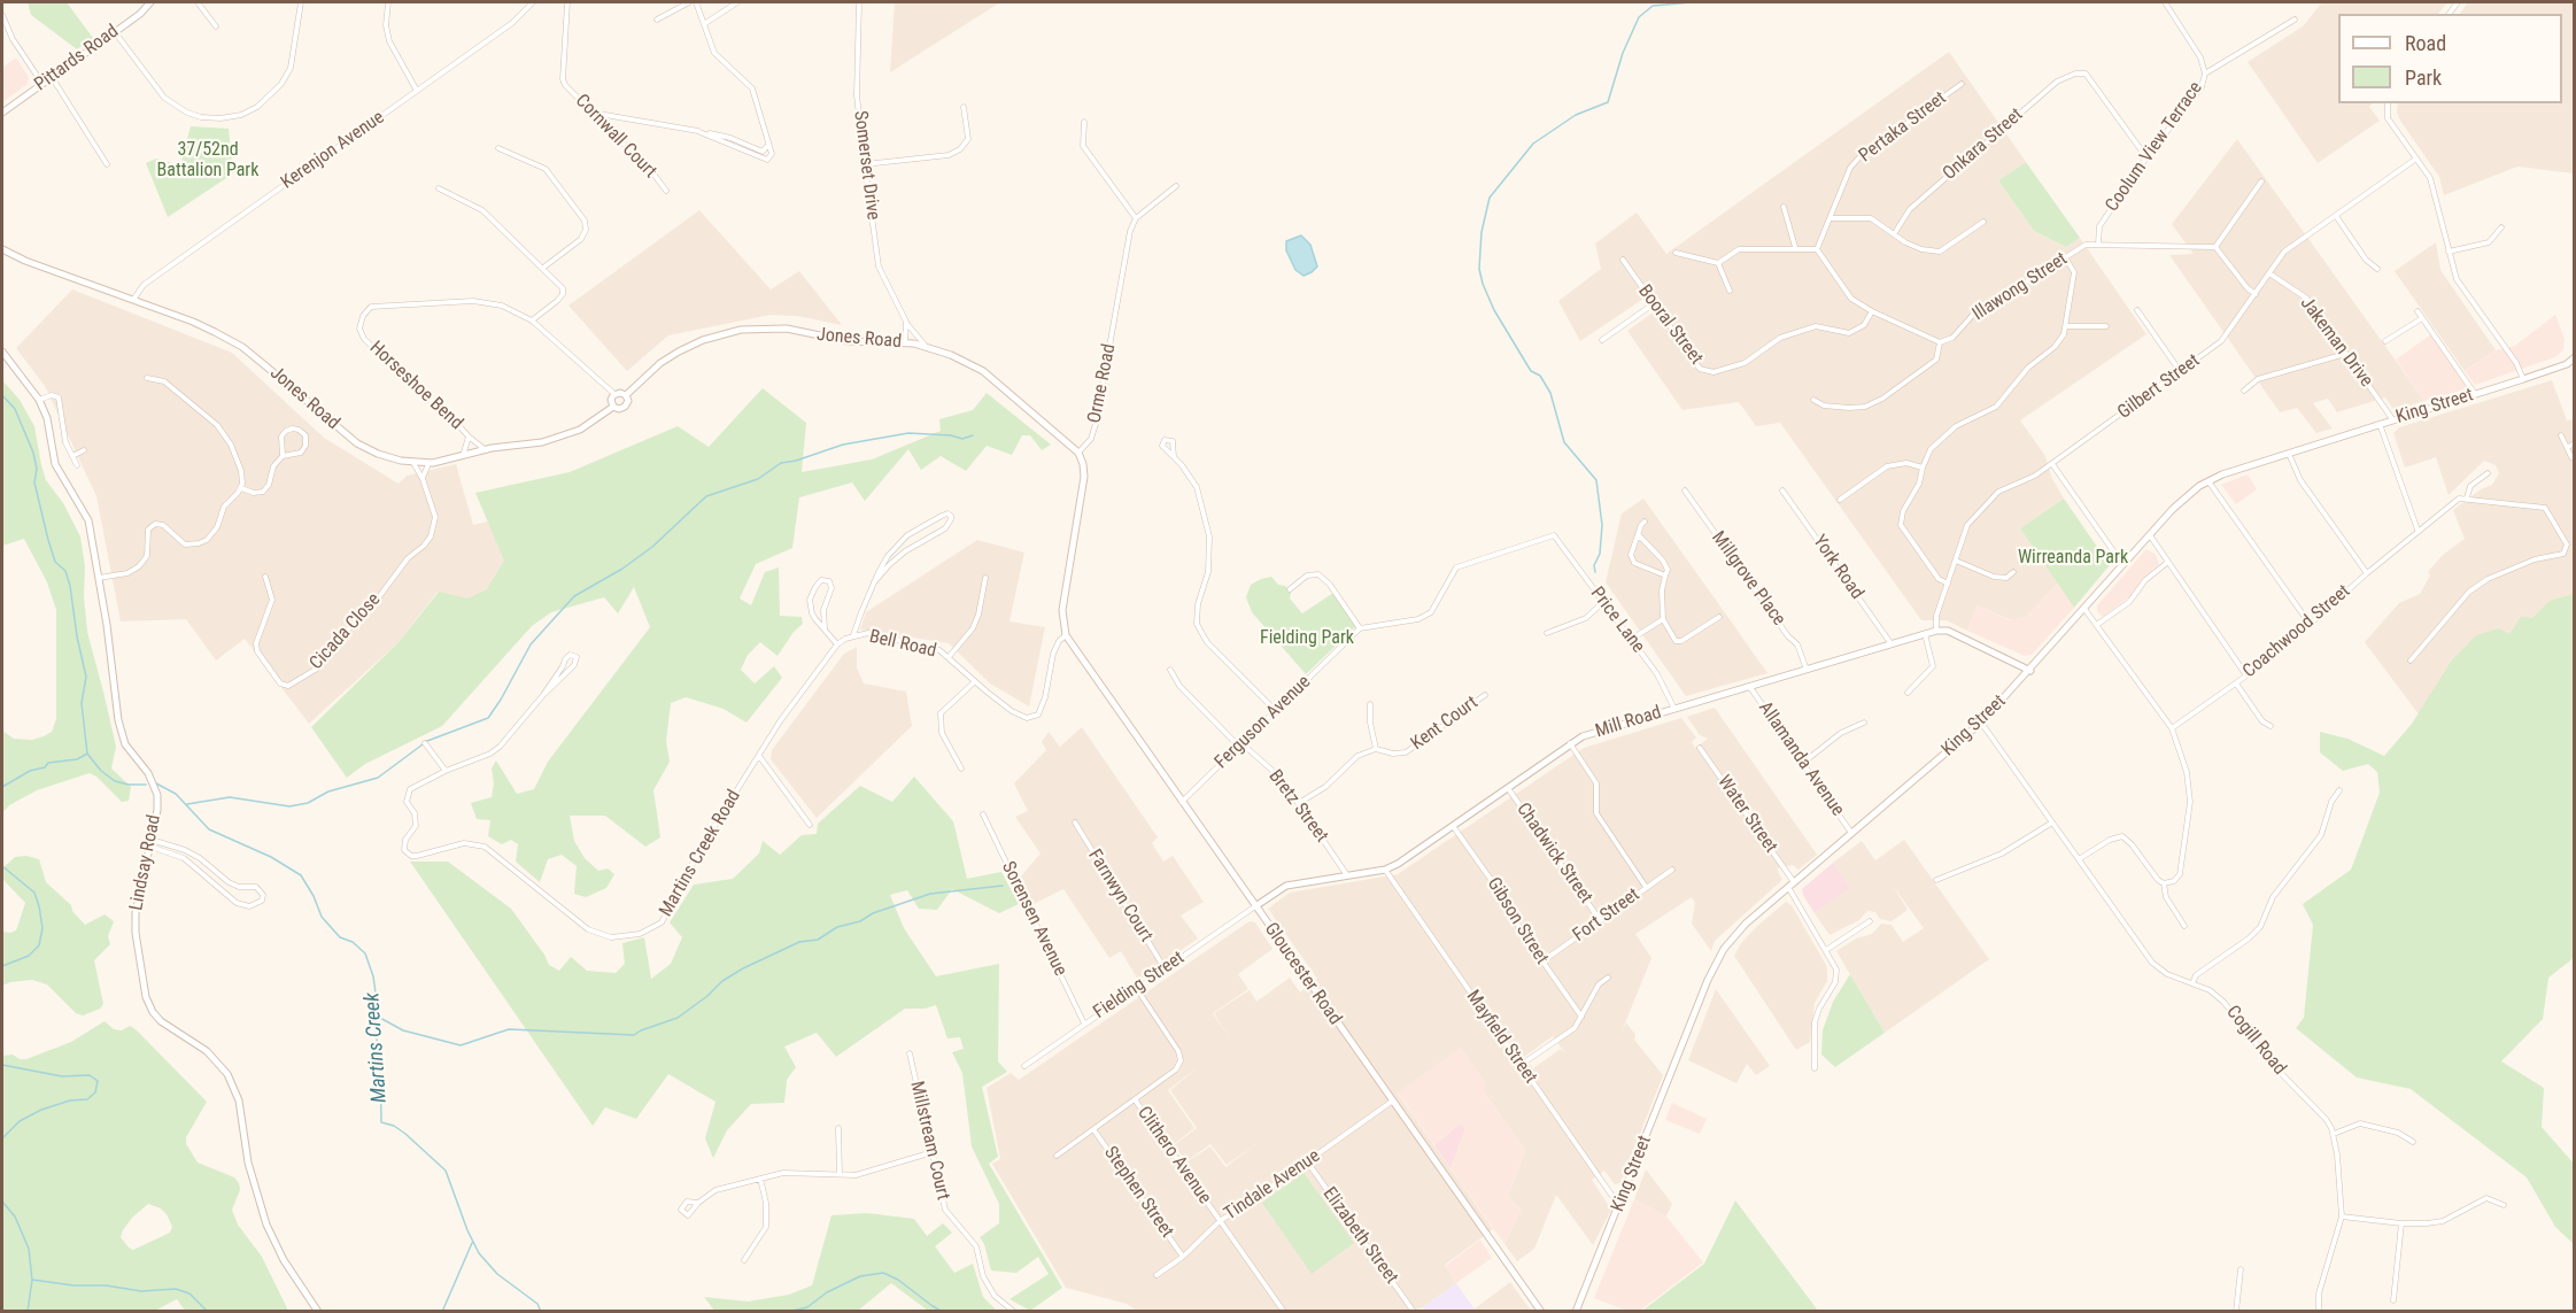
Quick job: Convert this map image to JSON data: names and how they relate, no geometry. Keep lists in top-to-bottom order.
{
  "streets": {
    "main road": [
      "Pittards Road",
      "Jones Road",
      "King Street",
      "Mill Road",
      "Lindsay Road",
      "Gloucester Road"
    ],
    "street": [
      "Pertaka Street",
      "Cornwall Court",
      "Onkara Street",
      "Coolum View Terrace",
      "Kerenjon Avenue",
      "Somerset Drive",
      "Illawong Street",
      "Booral Street",
      "Jakeman Drive",
      "Orme Road",
      "Horseshoe Bend",
      "Gilbert Street",
      "York Road",
      "Millgrove Place",
      "Price Lane",
      "Cicada Close",
      "Coachwood Street",
      "Bell Road",
      "Ferguson Avenue",
      "Kent Court",
      "Allamanda Avenue",
      "Bretz Street",
      "Water Street",
      "Martins Creek Road",
      "Chadwick Street",
      "Farnwyn Court",
      "Fort Street",
      "Sorensen Avenue",
      "Gibson Street",
      "Fielding Street",
      "Mayfield Street",
      "Cogill Road",
      "Millstream Court",
      "Clithero Avenue",
      "Tindale Avenue",
      "Stephen Street",
      "Elizabeth Street"
    ]
  },
  "crossings": [
    ["Onkara Street", "Coolum View Terrace"],
    ["Coolum View Terrace", "Illawong Street"],
    ["Kerenjon Avenue", "Jones Road"],
    ["Somerset Drive", "Jones Road"],
    ["Jones Road", "Orme Road"],
    ["Jones Road", "Horseshoe Bend"],
    ["Jakeman Drive", "Gilbert Street"],
    ["Jakeman Drive", "King Street"],
    ["Gilbert Street", "Mill Road"],
    ["King Street", "Allamanda Avenue"],
    ["King Street", "Water Street"],
    ["King Street", "Mayfield Street"],
    ["King Street", "Cogill Road"],
    ["York Road", "Mill Road"],
    ["Millgrove Place", "Mill Road"],
    ["Price Lane", "Ferguson Avenue"],
    ["Price Lane", "Mill Road"],
    ["Bell Road", "Martins Creek Road"],
    ["Bell Road", "Gloucester Road"],
    ["Ferguson Avenue", "Bretz Street"],
    ["Ferguson Avenue", "Gloucester Road"],
    ["Mill Road", "Allamanda Avenue"],
    ["Mill Road", "Bretz Street"],
    ["Mill Road", "Chadwick Street"],
    ["Mill Road", "Gibson Street"],
    ["Mill Road", "Gloucester Road"],
    ["Mill Road", "Fielding Street"],
    ["Mill Road", "Mayfield Street"],
    ["Chadwick Street", "Fort Street"],
    ["Farnwyn Court", "Fielding Street"],
    ["Fort Street", "Gibson Street"],
    ["Sorensen Avenue", "Fielding Street"],
    ["Gloucester Road", "Fielding Street"],
    ["Gloucester Road", "Tindale Avenue"],
    ["Clithero Avenue", "Tindale Avenue"],
    ["Tindale Avenue", "Stephen Street"],
    ["Tindale Avenue", "Elizabeth Street"]
  ],
  "water": ["Martins Creek"],
  "parks": ["37/52nd Battalion Park", "Wirreanda Park", "Fielding Park"],
  "legend": ["Road", "Park"]
}
